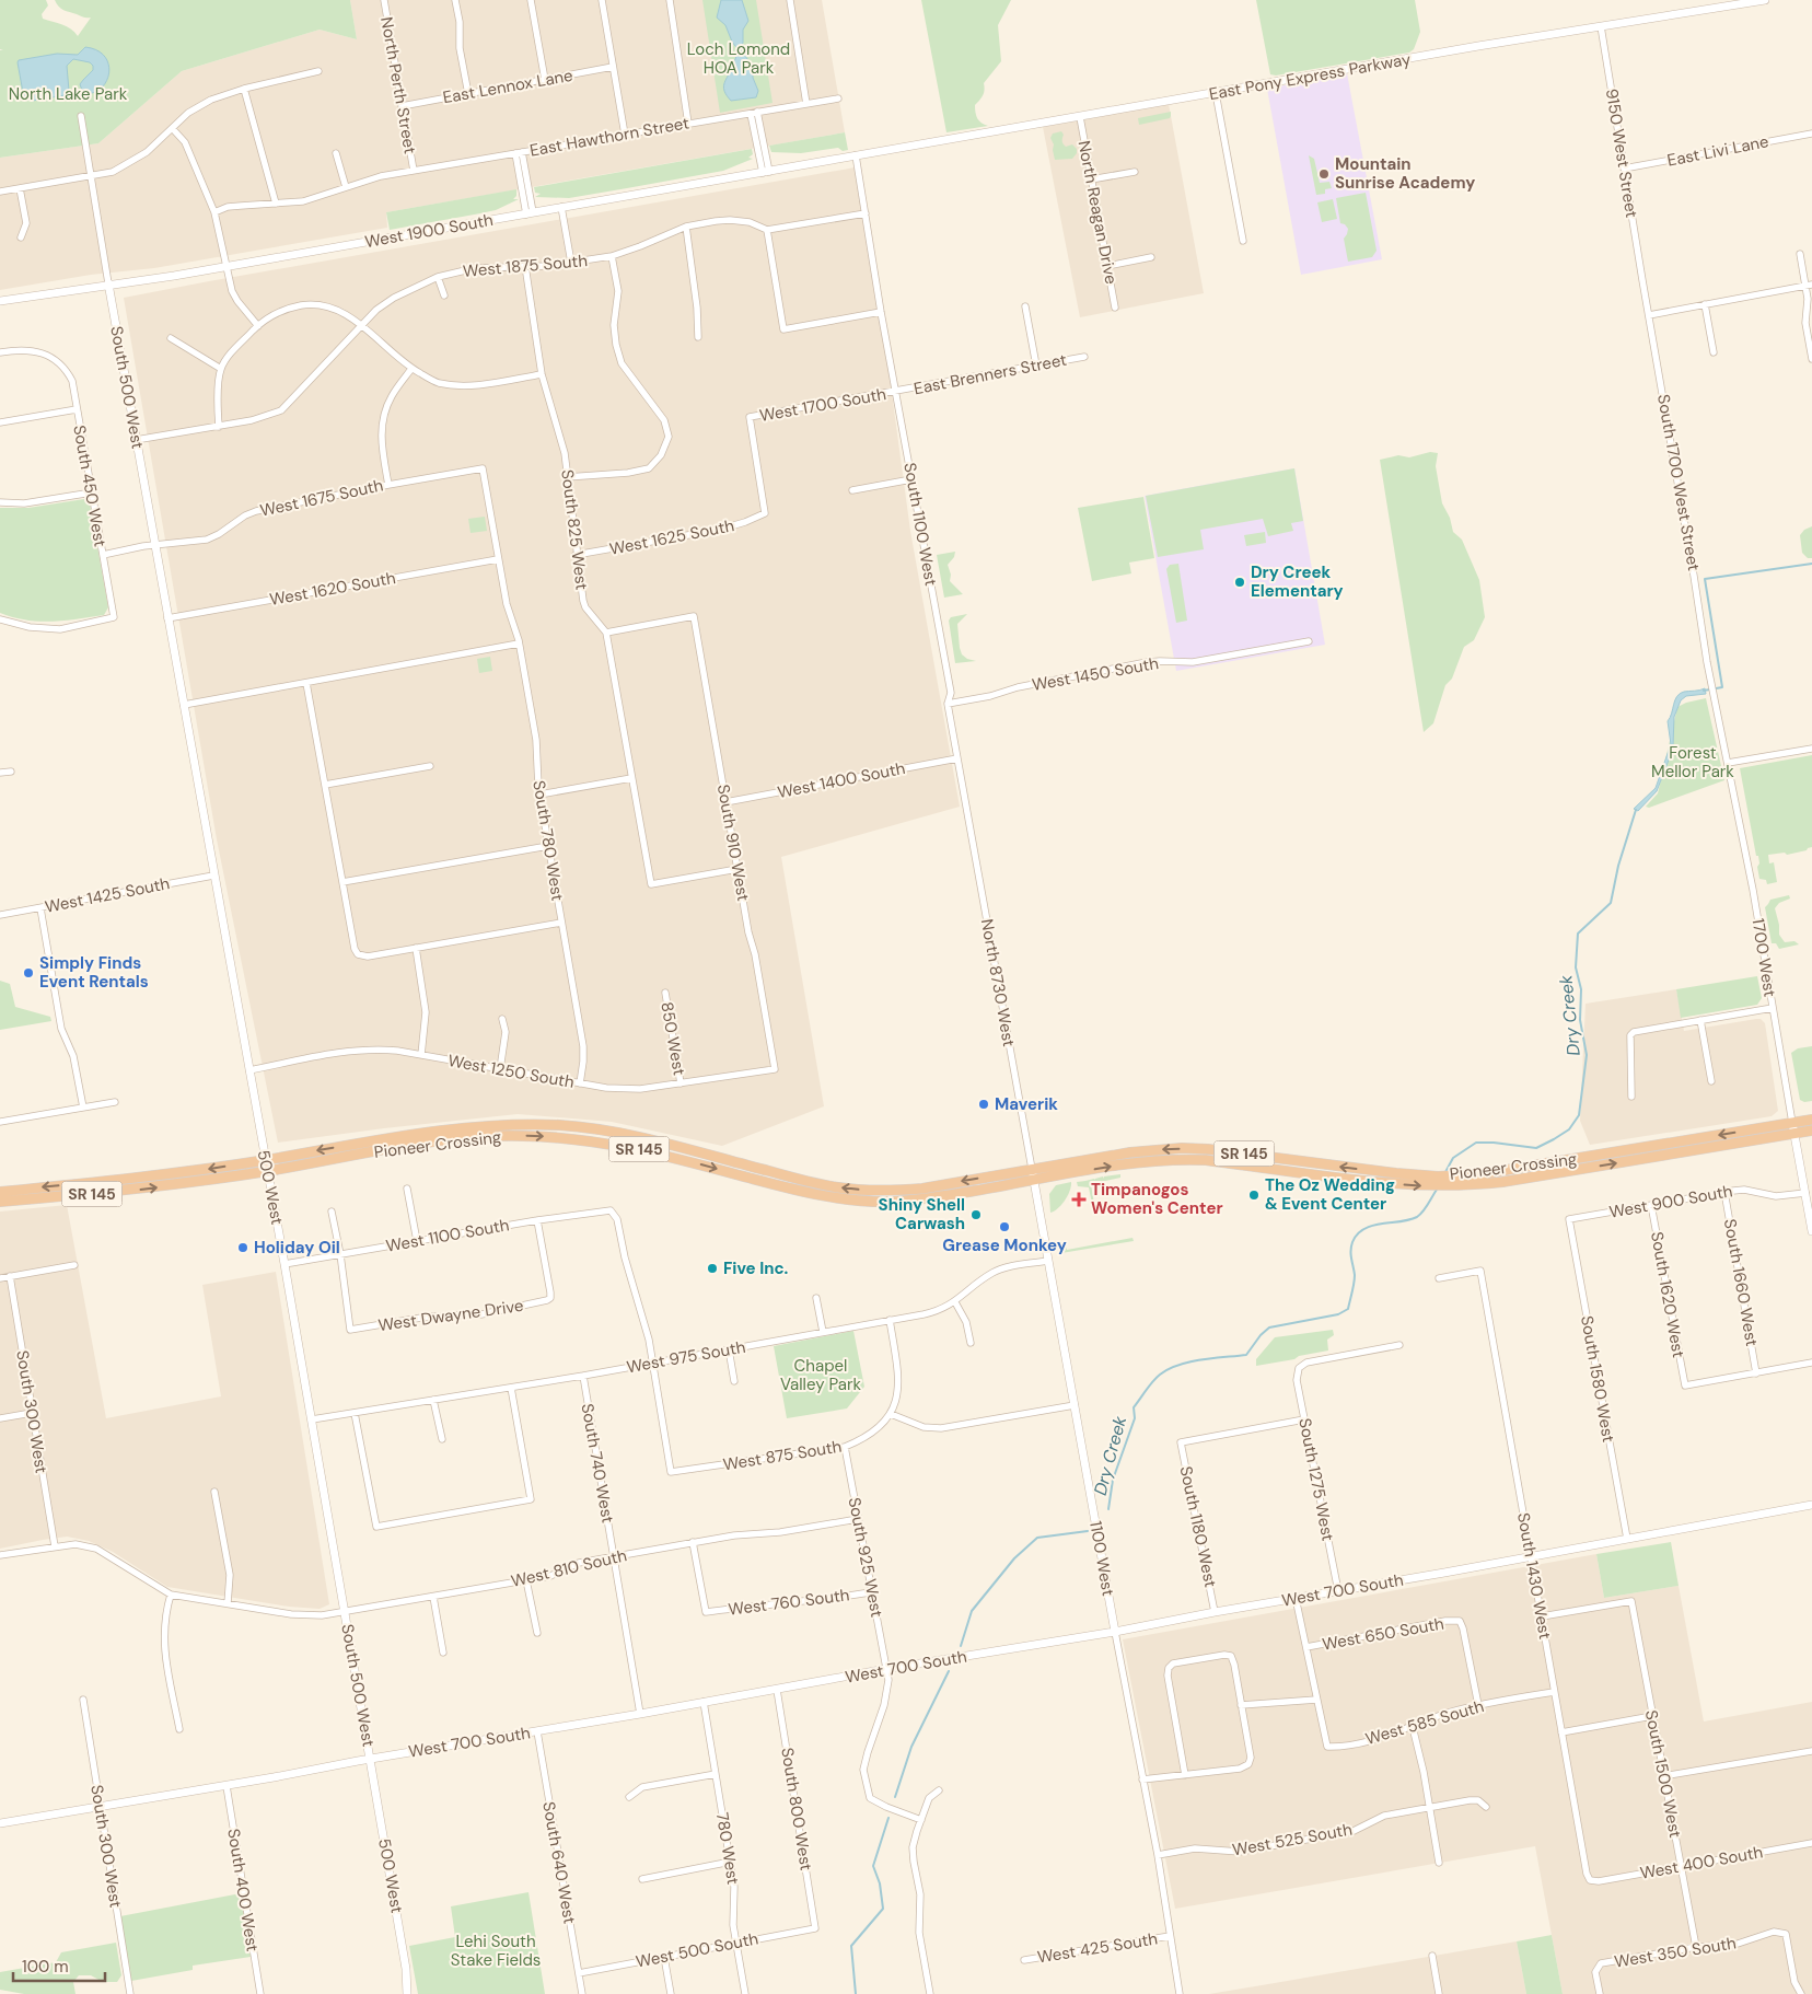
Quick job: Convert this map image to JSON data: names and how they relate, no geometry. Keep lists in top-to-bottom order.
{
  "streets": {
    "highway": ["Pioneer Crossing", "SR 145"],
    "street": [
      "East Pony Express Parkway",
      "North Perth Street",
      "East Lennox Lane",
      "East Hawthorn Street",
      "East Livi Lane",
      "9150 West Street",
      "North Reagan Drive",
      "West 1900 South",
      "West 1875 South",
      "East Brenners Street",
      "South 500 West",
      "West 1700 South",
      "South 1700 West Street",
      "South 450 West",
      "West 1675 South",
      "South 1100 West",
      "South 825 West",
      "West 1625 South",
      "West 1620 South",
      "West 1450 South",
      "West 1400 South",
      "South 780 West",
      "South 910 West",
      "West 1425 South",
      "1700 West",
      "North 8730 West",
      "850 West",
      "West 1250 South",
      "500 West",
      "West 900 South",
      "West 1100 South",
      "South 1660 West",
      "South 1620 West",
      "West Dwayne Drive",
      "West 975 South",
      "South 1580 West",
      "South 300 West",
      "West 875 South",
      "South 740 West",
      "South 1275 West",
      "South 1180 West",
      "South 925 West",
      "1100 West",
      "West 810 South",
      "South 1430 West",
      "West 700 South",
      "West 760 South",
      "West 650 South",
      "West 585 South",
      "South 1500 West",
      "South 800 West",
      "West 525 South",
      "780 West",
      "South 640 West",
      "West 400 South",
      "South 400 West",
      "West 425 South",
      "West 500 South",
      "West 350 South"
    ]
  },
  "crossings": [
    ["East Pony Express Parkway", "9150 West Street"],
    ["East Pony Express Parkway", "North Reagan Drive"],
    ["East Pony Express Parkway", "West 1900 South"],
    ["East Pony Express Parkway", "South 1100 West"],
    ["North Perth Street", "East Lennox Lane"],
    ["North Perth Street", "East Hawthorn Street"],
    ["East Livi Lane", "9150 West Street"],
    ["9150 West Street", "South 1700 West Street"],
    ["West 1900 South", "South 500 West"],
    ["West 1900 South", "South 1100 West"],
    ["West 1875 South", "South 500 West"],
    ["West 1875 South", "South 1100 West"],
    ["West 1875 South", "South 825 West"],
    ["East Brenners Street", "West 1700 South"],
    ["East Brenners Street", "South 1100 West"],
    ["South 500 West", "West 1675 South"],
    ["South 500 West", "West 1620 South"],
    ["South 500 West", "500 West"],
    ["South 500 West", "West 810 South"],
    ["South 500 West", "West 700 South"],
    ["West 1700 South", "South 1100 West"],
    ["West 1700 South", "West 1625 South"],
    ["South 1700 West Street", "1700 West"],
    ["South 450 West", "West 1675 South"],
    ["West 1675 South", "South 780 West"],
    ["South 1100 West", "West 1450 South"],
    ["South 1100 West", "West 1400 South"],
    ["South 1100 West", "North 8730 West"],
    ["South 825 West", "West 1625 South"],
    ["South 825 West", "South 910 West"],
    ["West 1620 South", "South 780 West"],
    ["West 1400 South", "South 910 West"],
    ["South 780 West", "West 1250 South"],
    ["South 910 West", "West 1250 South"],
    ["West 1425 South", "500 West"],
    ["1700 West", "Pioneer Crossing"],
    ["1700 West", "SR 145"],
    ["1700 West", "West 900 South"],
    ["North 8730 West", "1100 West"],
    ["850 West", "West 1250 South"],
    ["West 1250 South", "500 West"],
    ["Pioneer Crossing", "SR 145"],
    ["Pioneer Crossing", "500 West"],
    ["Pioneer Crossing", "1100 West"],
    ["500 West", "West 1100 South"],
    ["500 West", "West 975 South"],
    ["500 West", "West 810 South"],
    ["500 West", "West 700 South"],
    ["West 900 South", "South 1660 West"],
    ["West 900 South", "South 1620 West"],
    ["West 900 South", "South 1580 West"],
    ["West 1100 South", "West Dwayne Drive"],
    ["West 1100 South", "West 975 South"],
    ["West 1100 South", "West 875 South"],
    ["South 1660 West", "South 1620 West"],
    ["West 975 South", "West 875 South"],
    ["West 975 South", "South 740 West"],
    ["West 975 South", "1100 West"],
    ["South 1580 West", "West 700 South"],
    ["South 300 West", "West 700 South"],
    ["West 875 South", "South 925 West"],
    ["South 740 West", "West 810 South"],
    ["South 740 West", "West 700 South"],
    ["South 1275 West", "South 1180 West"],
    ["South 1275 West", "West 700 South"],
    ["South 1180 West", "West 700 South"],
    ["South 925 West", "West 810 South"],
    ["South 925 West", "West 700 South"],
    ["South 925 West", "West 760 South"],
    ["1100 West", "West 700 South"],
    ["1100 West", "West 525 South"],
    ["1100 West", "West 425 South"],
    ["West 810 South", "West 760 South"],
    ["South 1430 West", "West 700 South"],
    ["South 1430 West", "West 585 South"],
    ["South 1430 West", "South 1500 West"],
    ["South 1430 West", "West 400 South"],
    ["West 700 South", "South 800 West"],
    ["West 700 South", "780 West"],
    ["West 700 South", "South 640 West"],
    ["West 700 South", "South 400 West"],
    ["West 650 South", "West 585 South"],
    ["South 1500 West", "West 400 South"],
    ["South 1500 West", "West 350 South"],
    ["South 800 West", "West 500 South"],
    ["780 West", "West 500 South"],
    ["South 640 West", "West 500 South"]
  ],
  "water": ["Dry Creek"],
  "parks": [
    "Loch Lomond HOA Park",
    "North Lake Park",
    "Forest Mellor Park",
    "Chapel Valley Park",
    "Lehi South Stake Fields"
  ],
  "places": {
    "other": [
      "Mountain Sunrise Academy",
      "Dry Creek Elementary",
      "Simply Finds Event Rentals",
      "Maverik",
      "The Oz Wedding & Event Center",
      "Shiny Shell Carwash",
      "Grease Monkey",
      "Holiday Oil",
      "Five Inc."
    ],
    "health": ["Timpanogos Women's Center"]
  },
  "scale_bar": "100 m"
}
